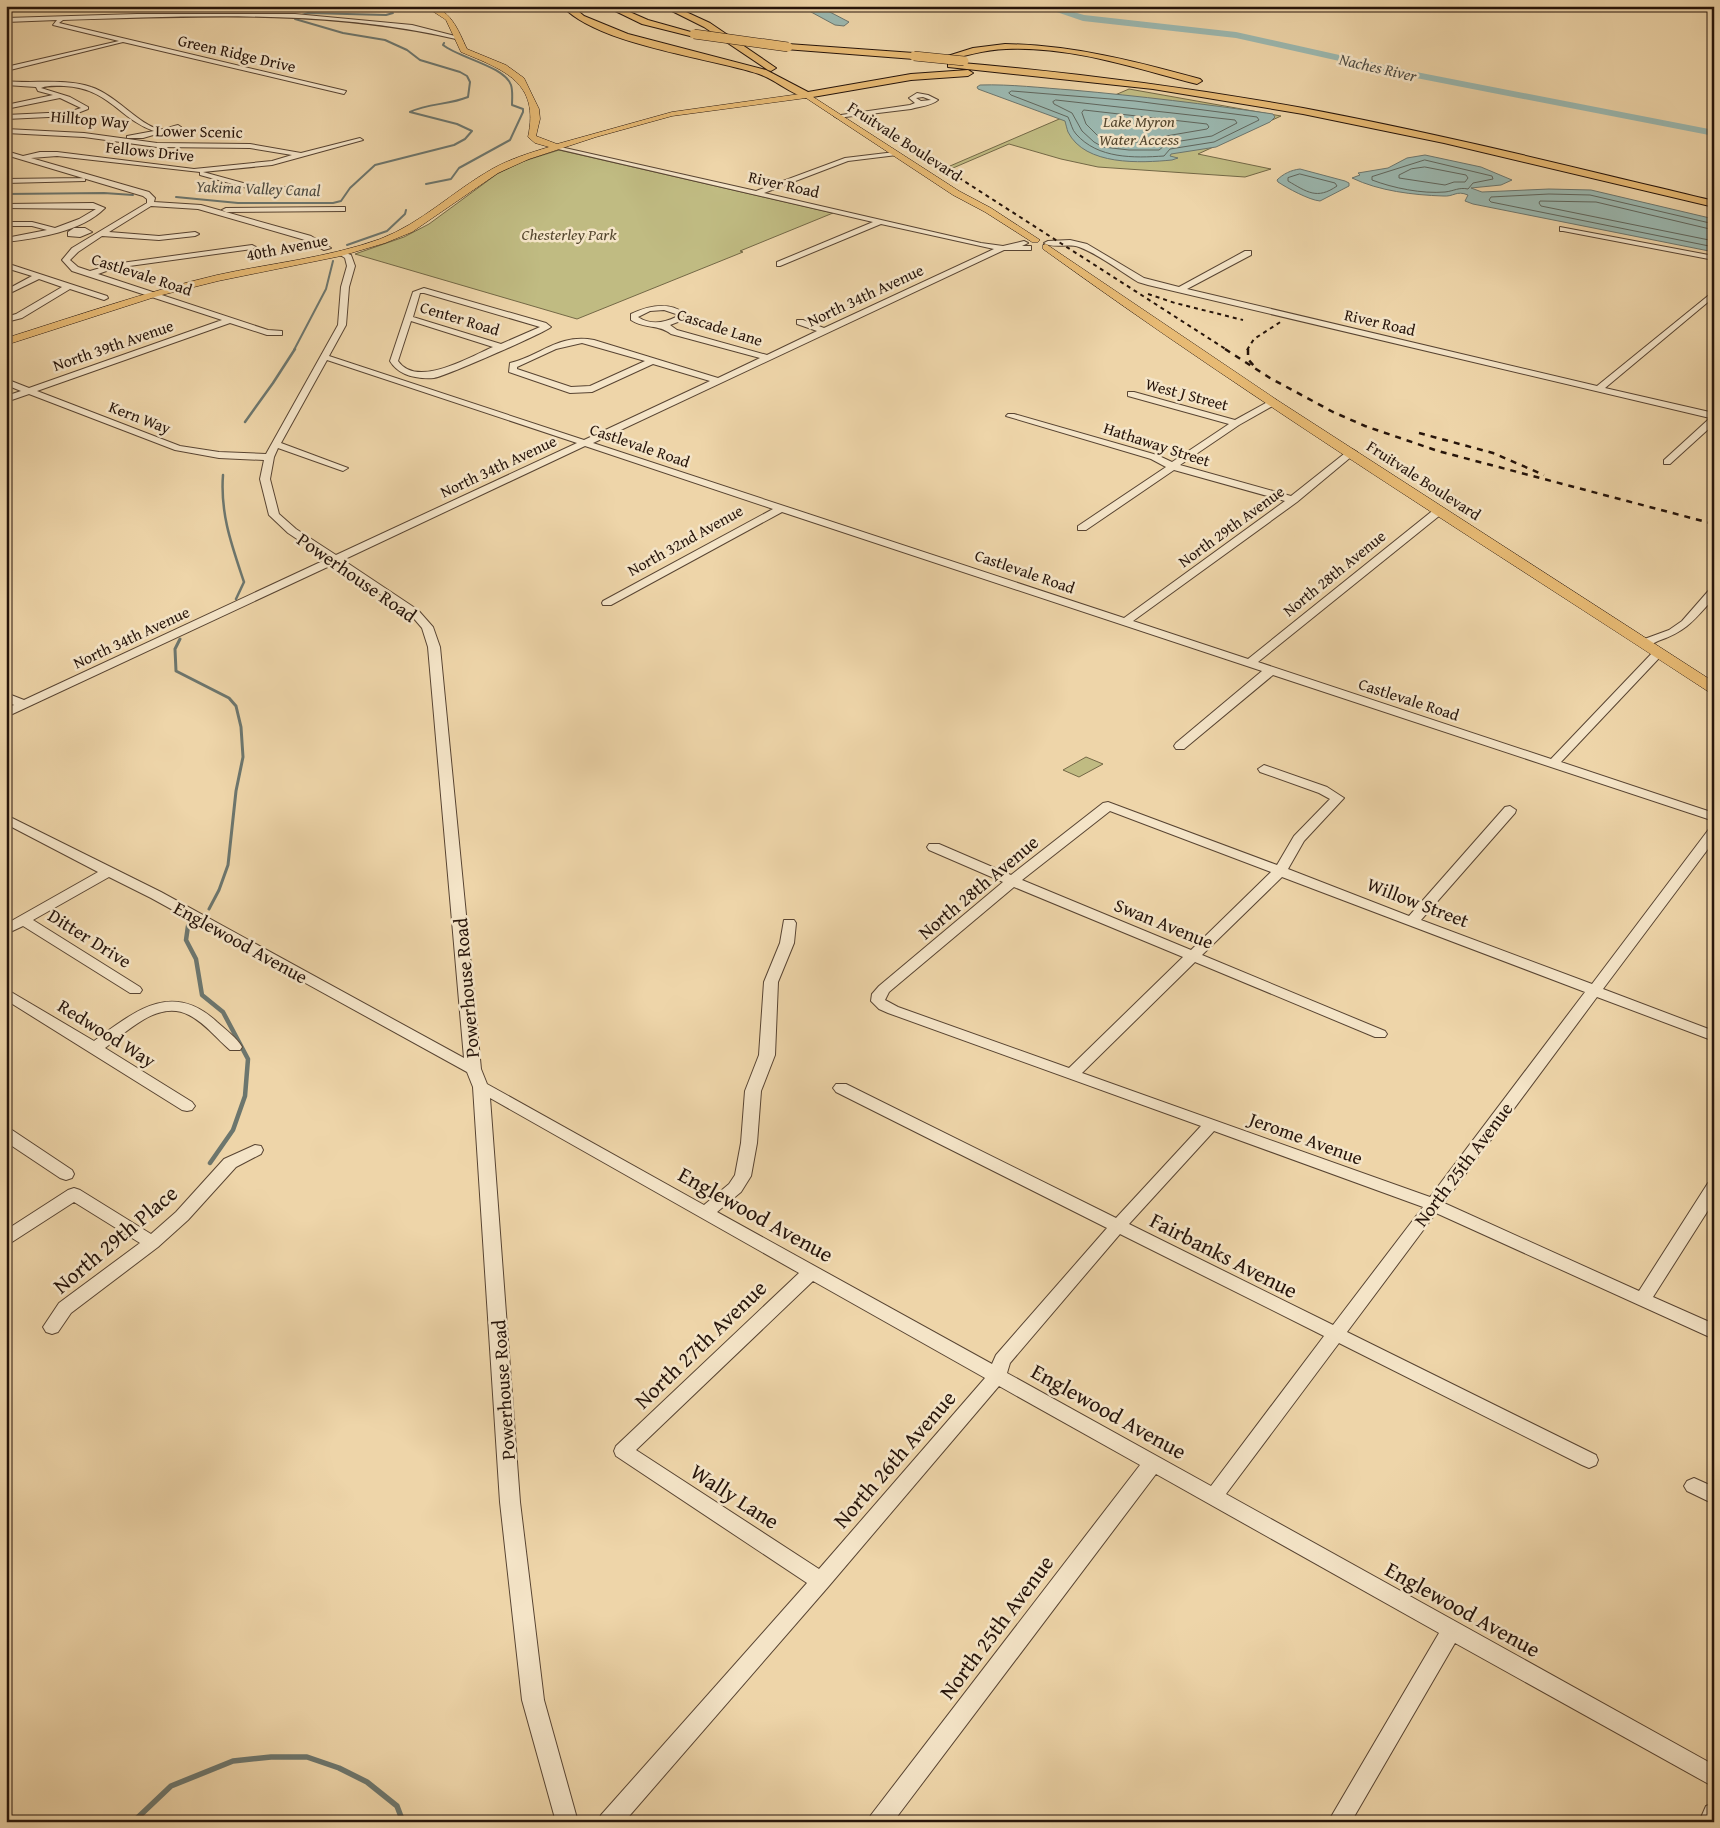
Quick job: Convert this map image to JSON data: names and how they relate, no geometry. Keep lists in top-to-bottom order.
{
  "streets": {
    "main road": ["Fruitvale Boulevard", "40th Avenue"],
    "street": [
      "Green Ridge Drive",
      "Hilltop Way",
      "Lower Scenic",
      "Fellows Drive",
      "River Road",
      "Castlevale Road",
      "North 34th Avenue",
      "Center Road",
      "Cascade Lane",
      "North 39th Avenue",
      "West J Street",
      "Kern Way",
      "Hathaway Street",
      "North 29th Avenue",
      "North 32nd Avenue",
      "North 28th Avenue",
      "Powerhouse Road",
      "Willow Street",
      "Swan Avenue",
      "Ditter Drive",
      "Englewood Avenue",
      "Redwood Way",
      "Jerome Avenue",
      "North 25th Avenue",
      "North 29th Place",
      "Fairbanks Avenue",
      "North 27th Avenue",
      "North 26th Avenue",
      "Wally Lane"
    ]
  },
  "crossings": [
    ["Hilltop Way", "Lower Scenic"],
    ["Lower Scenic", "Fellows Drive"],
    ["Fruitvale Boulevard", "River Road"],
    ["Fruitvale Boulevard", "40th Avenue"],
    ["Fruitvale Boulevard", "North 29th Avenue"],
    ["Fruitvale Boulevard", "North 28th Avenue"],
    ["River Road", "40th Avenue"],
    ["River Road", "North 34th Avenue"],
    ["40th Avenue", "Castlevale Road"],
    ["40th Avenue", "Powerhouse Road"],
    ["Castlevale Road", "North 34th Avenue"],
    ["Castlevale Road", "North 39th Avenue"],
    ["Castlevale Road", "North 29th Avenue"],
    ["Castlevale Road", "North 32nd Avenue"],
    ["Castlevale Road", "North 28th Avenue"],
    ["Castlevale Road", "Powerhouse Road"],
    ["North 34th Avenue", "Cascade Lane"],
    ["North 34th Avenue", "Powerhouse Road"],
    ["North 39th Avenue", "Kern Way"],
    ["Kern Way", "Powerhouse Road"],
    ["Hathaway Street", "North 29th Avenue"],
    ["North 28th Avenue", "Willow Street"],
    ["North 28th Avenue", "Swan Avenue"],
    ["North 28th Avenue", "Jerome Avenue"],
    ["Powerhouse Road", "Englewood Avenue"],
    ["Willow Street", "North 25th Avenue"],
    ["Englewood Avenue", "North 25th Avenue"],
    ["Englewood Avenue", "North 27th Avenue"],
    ["Englewood Avenue", "North 26th Avenue"],
    ["Jerome Avenue", "North 25th Avenue"],
    ["Jerome Avenue", "North 26th Avenue"],
    ["North 25th Avenue", "Fairbanks Avenue"],
    ["Fairbanks Avenue", "North 26th Avenue"],
    ["North 27th Avenue", "Wally Lane"],
    ["North 26th Avenue", "Wally Lane"]
  ],
  "water": ["Naches River", "Yakima Valley Canal"],
  "parks": ["Lake Myron Water Access", "Chesterley Park"]
}
